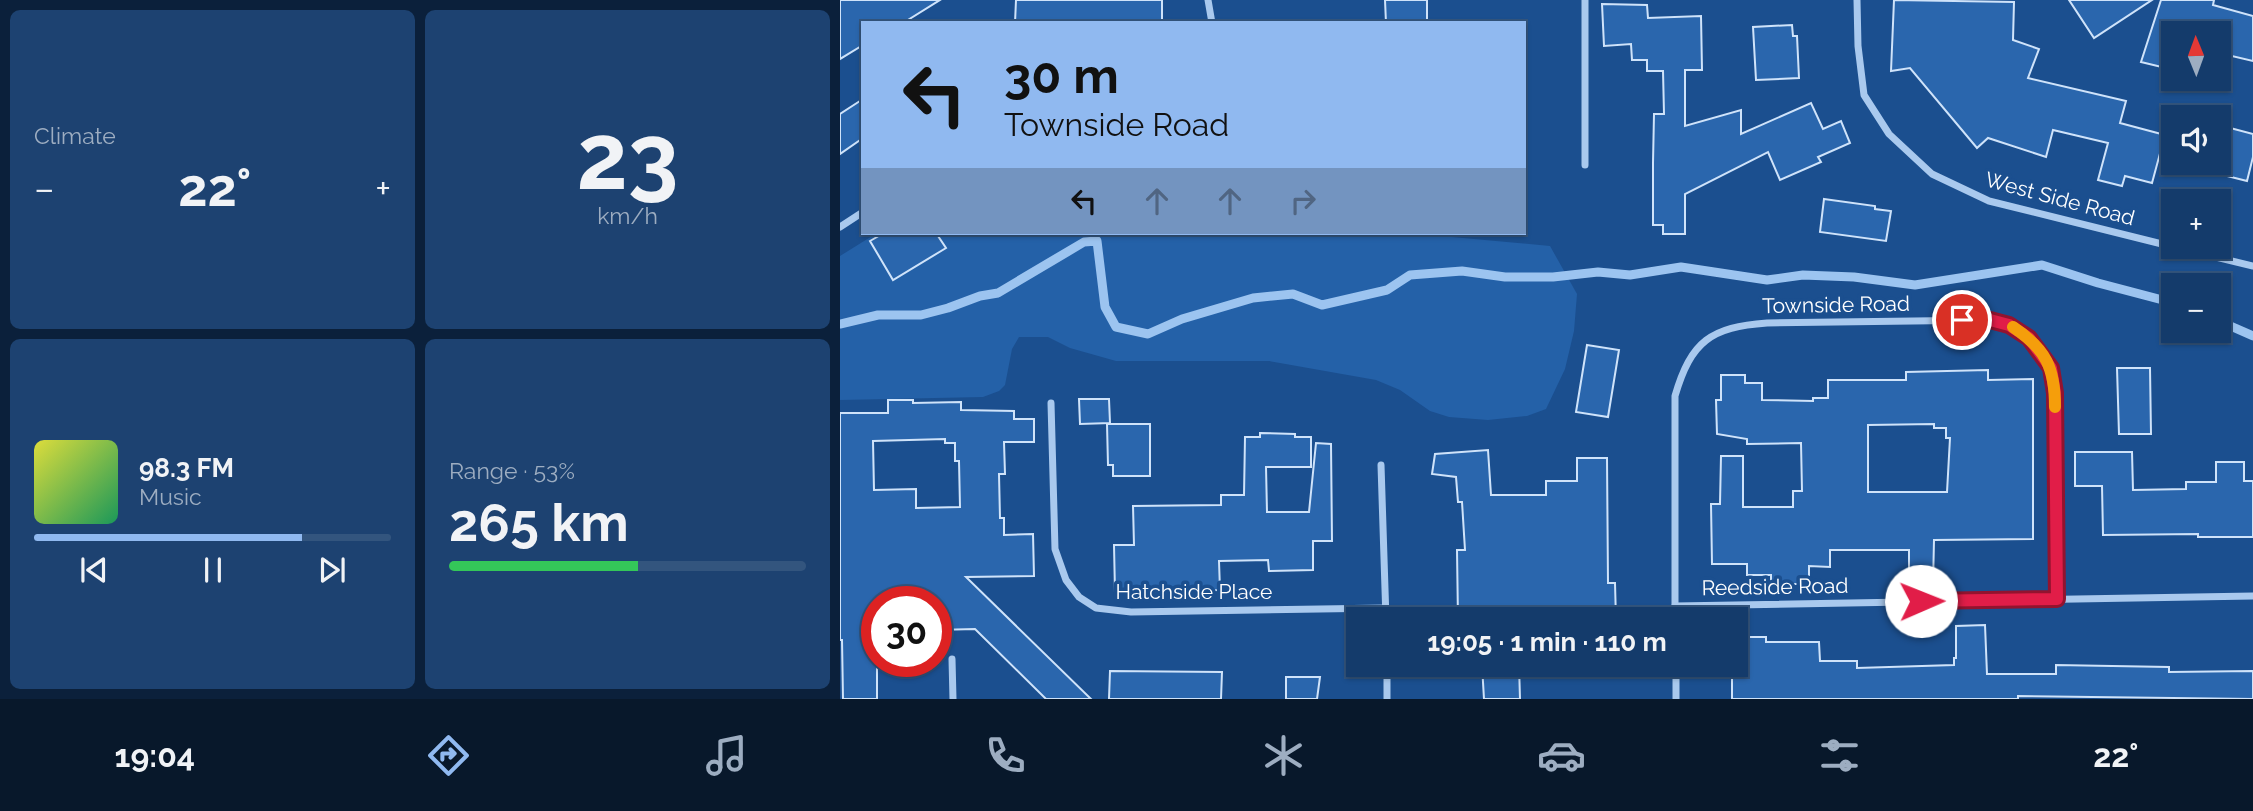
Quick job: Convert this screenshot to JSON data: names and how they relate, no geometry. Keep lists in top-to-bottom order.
{
  "streets": {
    "street": [
      "West Side Road",
      "Townside Road",
      "Reedside Road",
      "Hatchside Place"
    ]
  },
  "crossings": [
    ["Townside Road", "Reedside Road"]
  ],
  "north": "top",
  "page": {
    "tile": [
      "Climate",
      ["23", "km/h"],
      ["Range · 53%", "265 km"]
    ],
    "map_buttons": ["+", "−"],
    "turn": ["30 m", "Townside Road"],
    "heat": ["−", "22°", "+"],
    "song": ["98.3 FM", "Music"],
    "limit": "30",
    "trip": "19:05 · 1 min · 110 m",
    "tabs": ["19:04", "22°"]
  }
}
